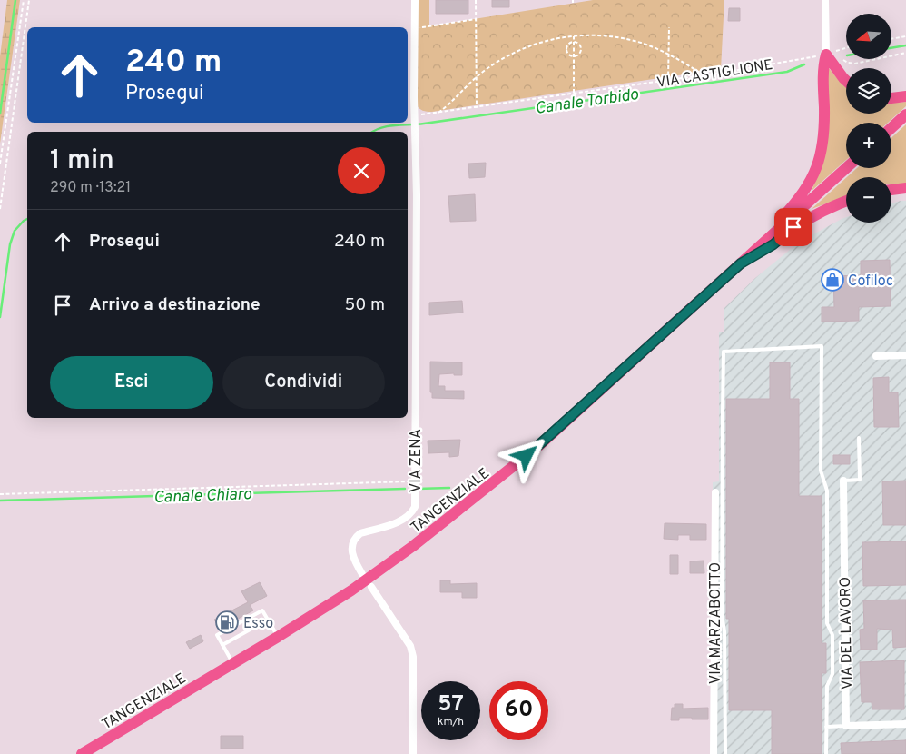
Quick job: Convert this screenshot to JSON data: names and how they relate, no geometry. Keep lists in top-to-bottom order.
{
  "streets": {
    "main road": ["TANGENZIALE"],
    "street": ["VIA ZENA", "VIA MARZABOTTO", "VIA DEL LAVORO"],
    "path": ["VIA CASTIGLIONE"]
  },
  "crossings": [
    ["VIA CASTIGLIONE", "VIA ZENA"]
  ],
  "water": ["Canale Torbido", "Canale Chiaro"],
  "places": {
    "shop": ["Cofiloc"],
    "fuel station": ["Esso"]
  },
  "north": "left",
  "page": {
    "map_buttons": ["+", "−"],
    "turn": ["240 m", "Prosegui"],
    "heading": ["1 min", "290 m · 13:21"],
    "list": [
      {
        "name": "Prosegui",
        "value": "240 m"
      },
      {
        "name": "Arrivo a destinazione",
        "value": "50 m"
      }
    ],
    "buttons": ["Esci", "Condividi"],
    "speed": "57 km/h",
    "limit": "60"
  }
}
